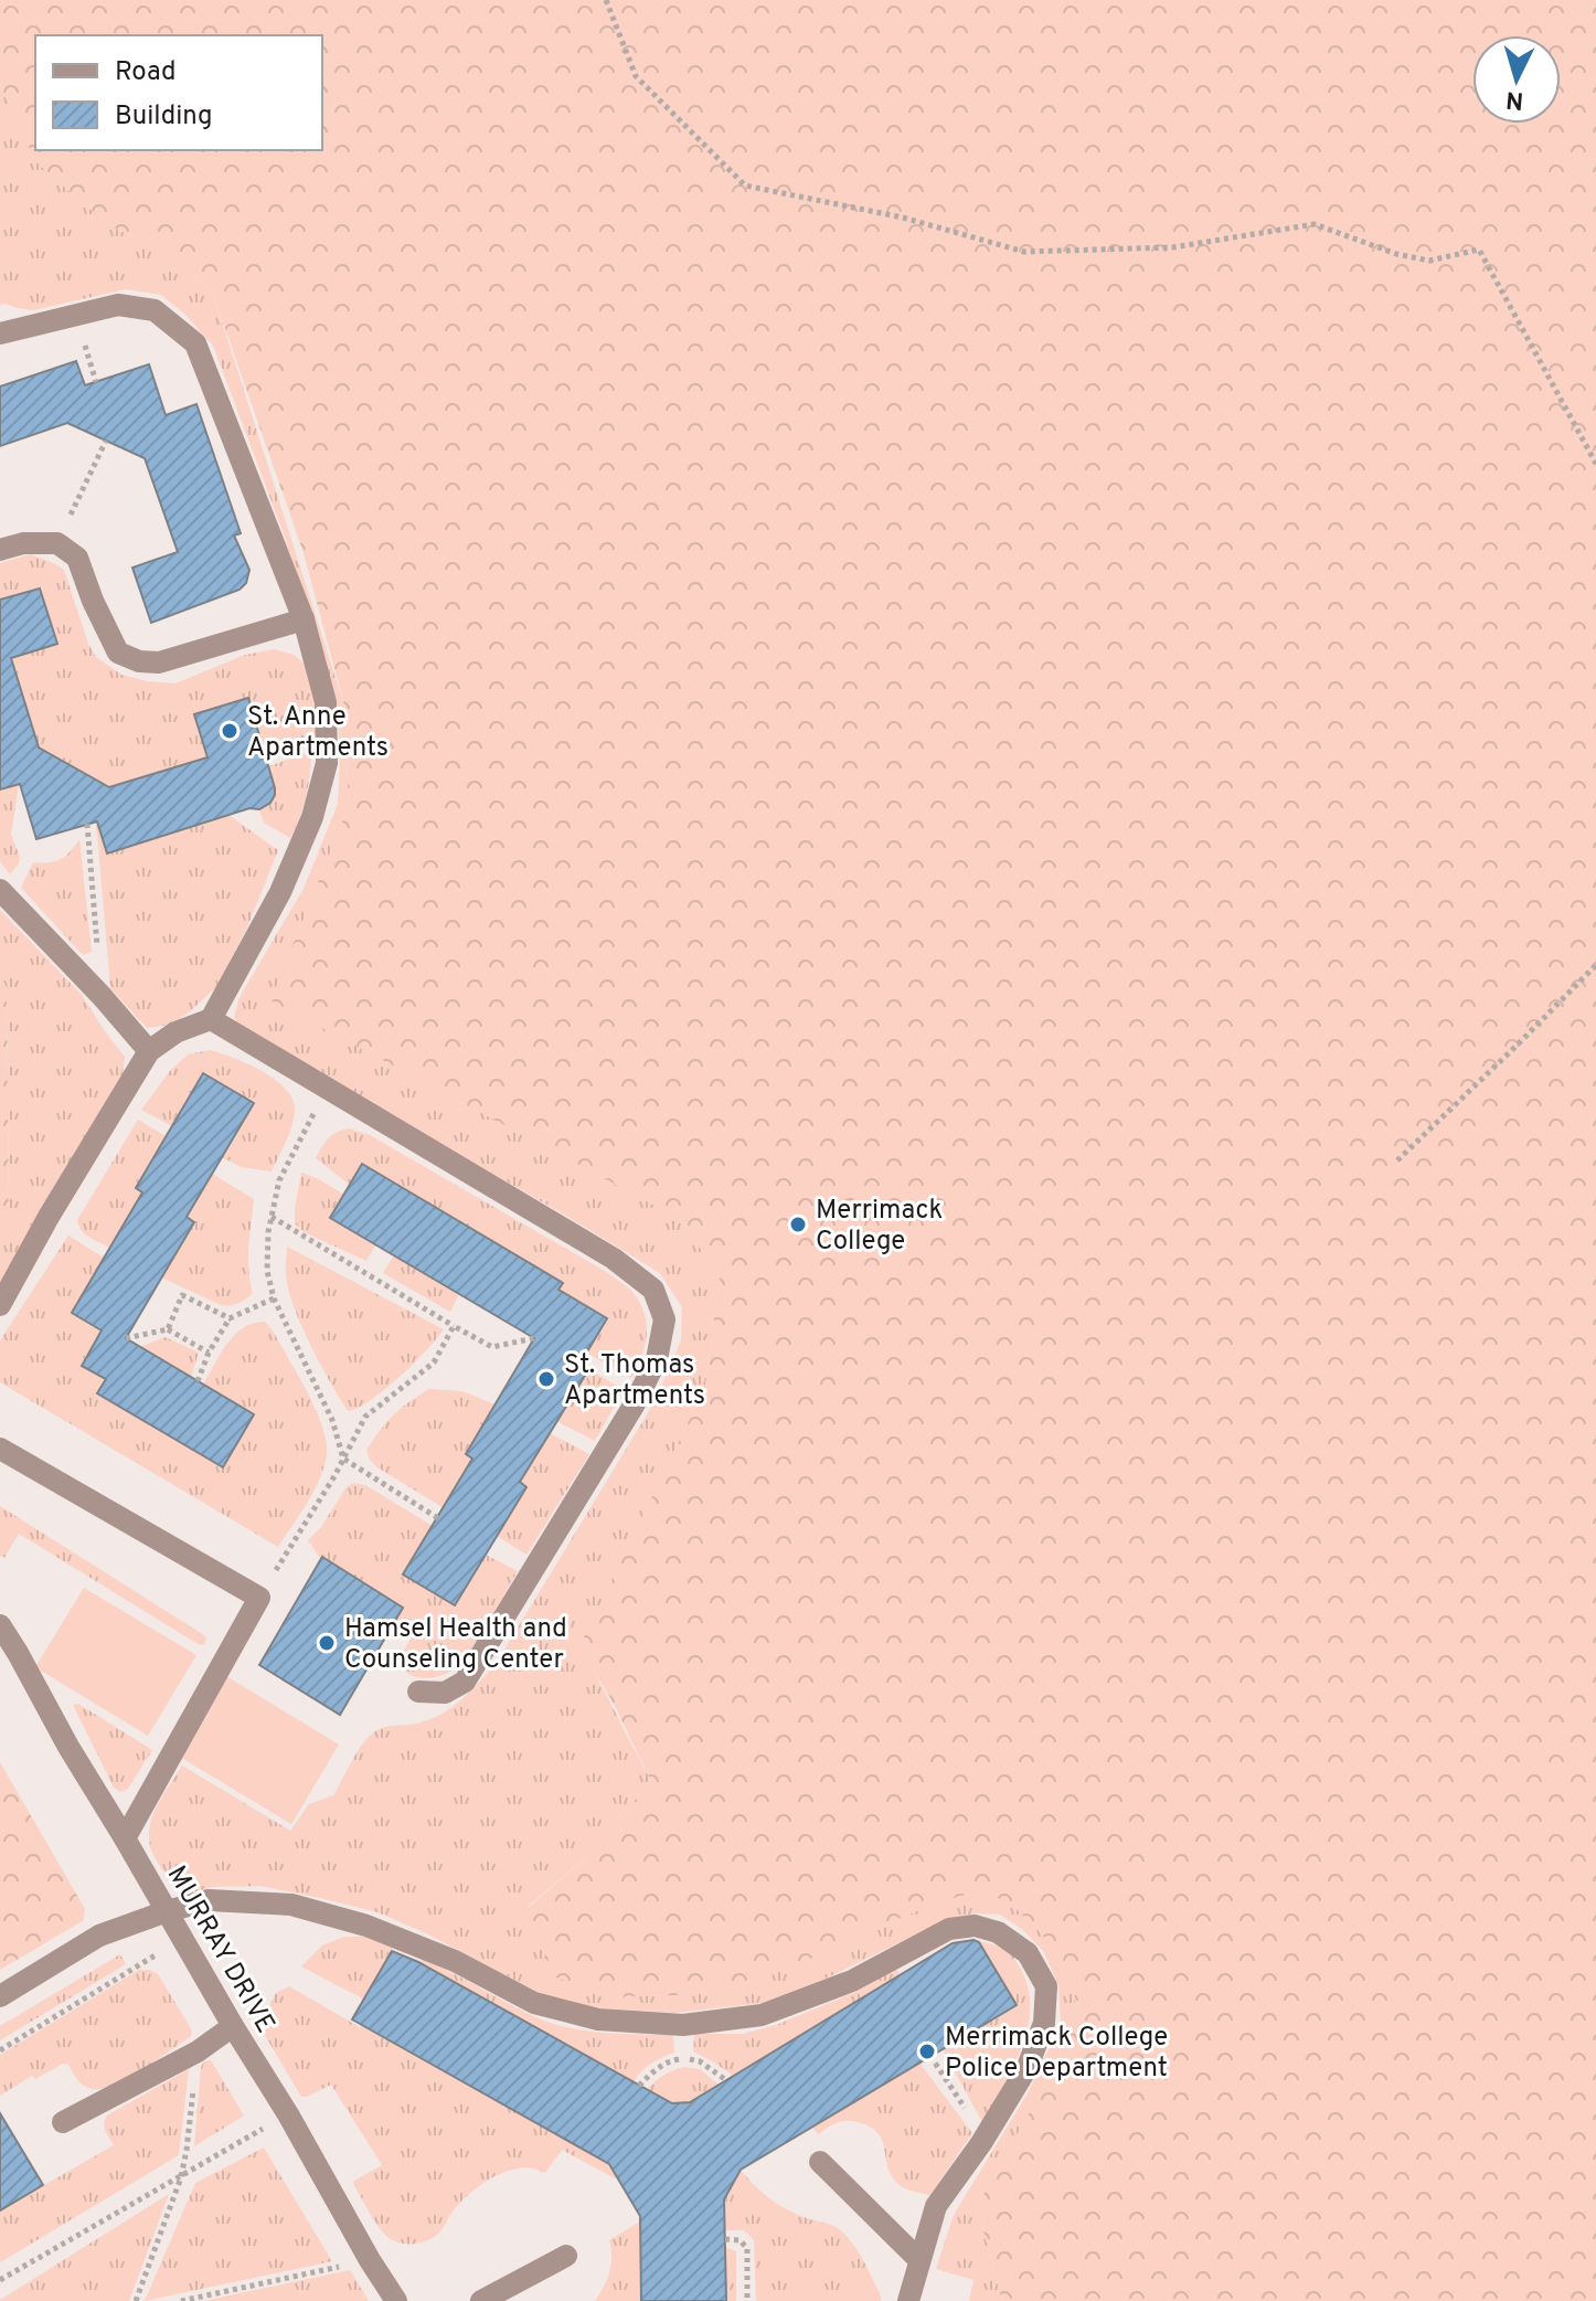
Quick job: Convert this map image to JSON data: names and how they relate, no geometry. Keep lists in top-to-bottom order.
{
  "streets": {
    "street": ["MURRAY DRIVE"]
  },
  "places": [
    "St. Anne Apartments",
    "Merrimack College",
    "St. Thomas Apartments",
    "Hamsel Health and Counseling Center",
    "Merrimack College Police Department"
  ],
  "legend": ["Road", "Building"],
  "north": "bottom"
}
